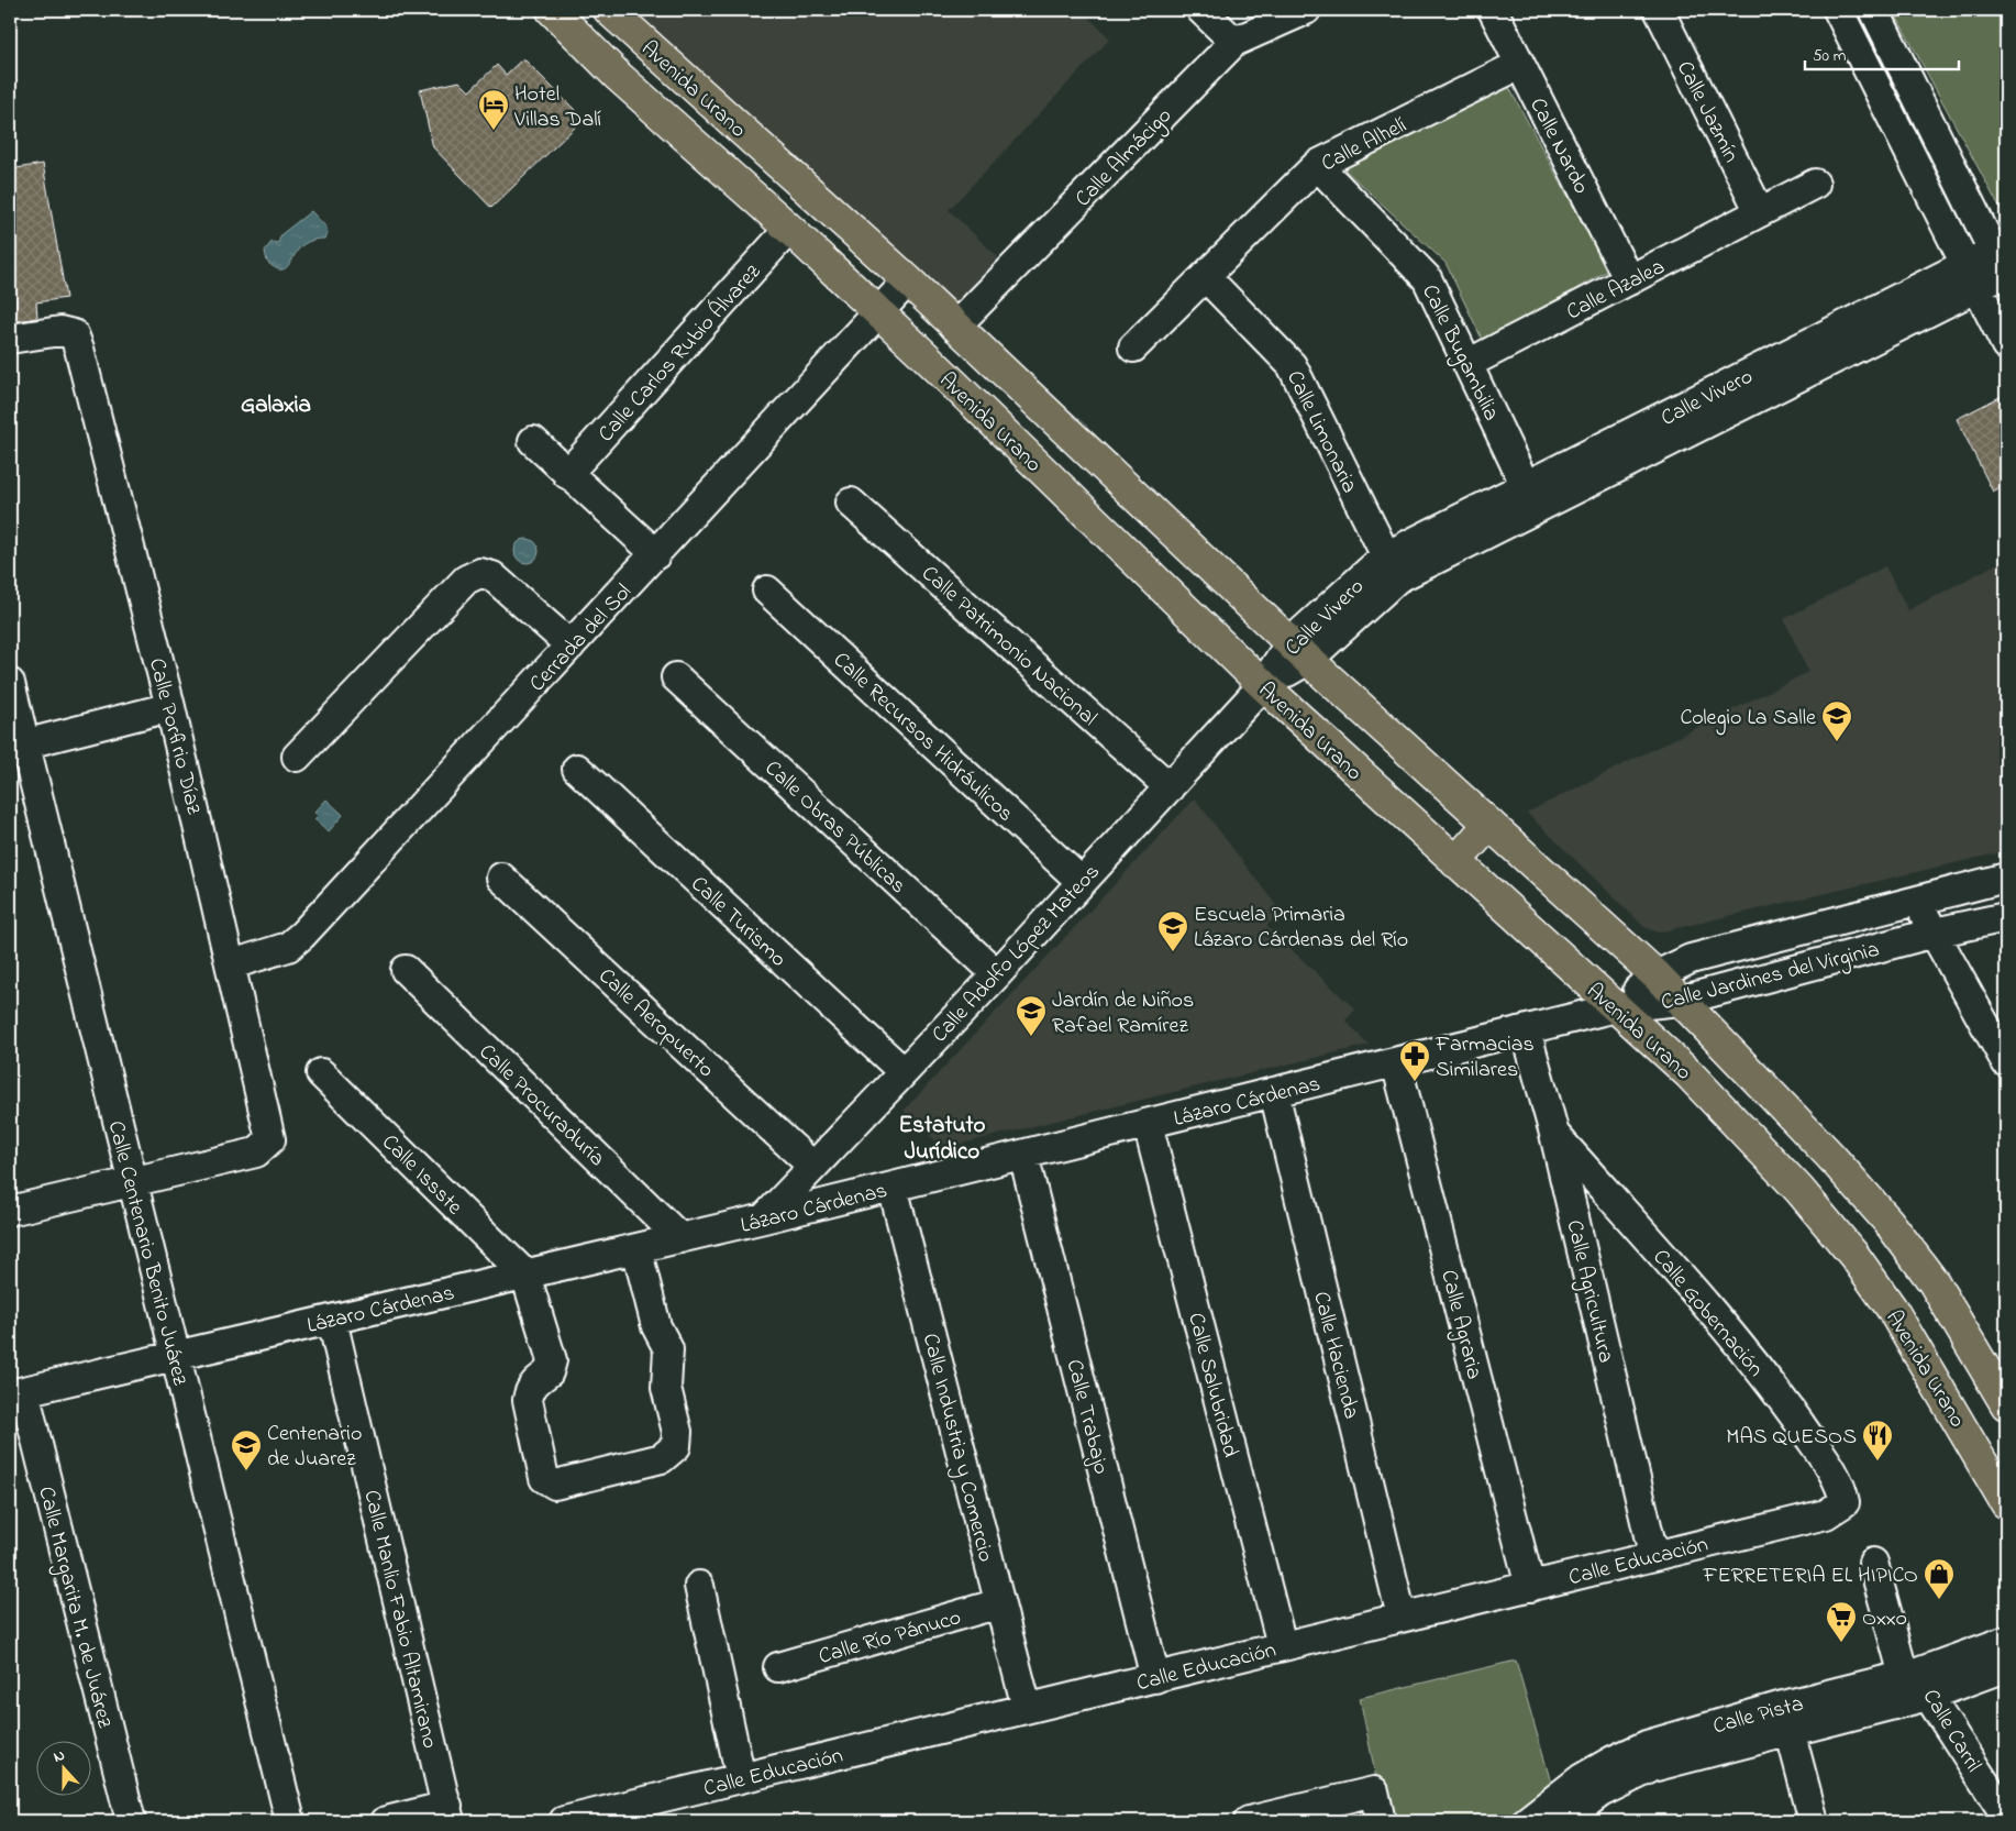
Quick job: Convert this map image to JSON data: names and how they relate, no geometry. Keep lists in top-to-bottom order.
{
  "streets": {
    "main road": ["Avenida Urano"],
    "street": [
      "Calle Jazmín",
      "Calle Alhelí",
      "Calle Nardo",
      "Calle Almácigo",
      "Calle Azalea",
      "Calle Carlos Rubio Álvarez",
      "Calle Bugambilia",
      "Calle Vivero",
      "Calle Limonaria",
      "Cerrada del Sol",
      "Calle Patrimonio Nacional",
      "Calle Porfirio Díaz",
      "Calle Recursos Hidráulicos",
      "Calle Obras Públicas",
      "Calle Turismo",
      "Calle Adolfo López Mateos",
      "Calle Jardines del Virginia",
      "Calle Aeropuerto",
      "Lázaro Cárdenas",
      "Calle Procuraduría",
      "Calle Issste",
      "Calle Centenario Benito Juárez",
      "Calle Agricultura",
      "Calle Gobernación",
      "Calle Agraria",
      "Calle Hacienda",
      "Calle Salubridad",
      "Calle Trabajo",
      "Calle Industria y Comercio",
      "Calle Educación",
      "Calle Margarita M. de Juárez",
      "Calle Manlio Fabio Altamirano",
      "Calle Río Pánuco",
      "Calle Pista",
      "Calle Carril"
    ]
  },
  "crossings": [
    ["Avenida Urano", "Calle Almácigo"],
    ["Avenida Urano", "Calle Carlos Rubio Álvarez"],
    ["Avenida Urano", "Calle Vivero"],
    ["Avenida Urano", "Cerrada del Sol"],
    ["Avenida Urano", "Calle Adolfo López Mateos"],
    ["Avenida Urano", "Calle Jardines del Virginia"],
    ["Avenida Urano", "Lázaro Cárdenas"],
    ["Calle Jazmín", "Calle Azalea"],
    ["Calle Alhelí", "Calle Nardo"],
    ["Calle Alhelí", "Calle Bugambilia"],
    ["Calle Alhelí", "Calle Limonaria"],
    ["Calle Nardo", "Calle Azalea"],
    ["Calle Azalea", "Calle Bugambilia"],
    ["Calle Bugambilia", "Calle Vivero"],
    ["Calle Vivero", "Calle Limonaria"],
    ["Calle Vivero", "Calle Adolfo López Mateos"],
    ["Cerrada del Sol", "Calle Porfirio Díaz"],
    ["Calle Patrimonio Nacional", "Calle Adolfo López Mateos"],
    ["Calle Porfirio Díaz", "Calle Centenario Benito Juárez"],
    ["Calle Recursos Hidráulicos", "Calle Adolfo López Mateos"],
    ["Calle Obras Públicas", "Calle Adolfo López Mateos"],
    ["Calle Turismo", "Calle Adolfo López Mateos"],
    ["Calle Adolfo López Mateos", "Calle Aeropuerto"],
    ["Calle Adolfo López Mateos", "Lázaro Cárdenas"],
    ["Calle Jardines del Virginia", "Lázaro Cárdenas"],
    ["Lázaro Cárdenas", "Calle Procuraduría"],
    ["Lázaro Cárdenas", "Calle Issste"],
    ["Lázaro Cárdenas", "Calle Centenario Benito Juárez"],
    ["Lázaro Cárdenas", "Calle Agricultura"],
    ["Lázaro Cárdenas", "Calle Agraria"],
    ["Lázaro Cárdenas", "Calle Hacienda"],
    ["Lázaro Cárdenas", "Calle Salubridad"],
    ["Lázaro Cárdenas", "Calle Trabajo"],
    ["Lázaro Cárdenas", "Calle Industria y Comercio"],
    ["Lázaro Cárdenas", "Calle Margarita M. de Juárez"],
    ["Lázaro Cárdenas", "Calle Manlio Fabio Altamirano"],
    ["Calle Agricultura", "Calle Gobernación"],
    ["Calle Agricultura", "Calle Educación"],
    ["Calle Gobernación", "Calle Educación"],
    ["Calle Agraria", "Calle Educación"],
    ["Calle Hacienda", "Calle Educación"],
    ["Calle Salubridad", "Calle Educación"],
    ["Calle Trabajo", "Calle Educación"],
    ["Calle Industria y Comercio", "Calle Educación"],
    ["Calle Industria y Comercio", "Calle Río Pánuco"],
    ["Calle Pista", "Calle Carril"]
  ],
  "districts": ["Galaxia", "Estatuto Jurídico"],
  "places": {
    "hotel": ["Hotel Villas Dalí"],
    "school or university": [
      "Colegio La Salle",
      "Escuela Primaria Lázaro Cárdenas del Río",
      "Jardín de Niños Rafael Ramírez",
      "Centenario de Juarez"
    ],
    "pharmacy": ["Farmacias Similares"],
    "restaurant": ["MAS QUESOS"],
    "shop": ["FERRETERIA EL HIPICO"],
    "supermarket": ["Oxxo"]
  },
  "scale_bar": "50 m",
  "north": "top"
}
